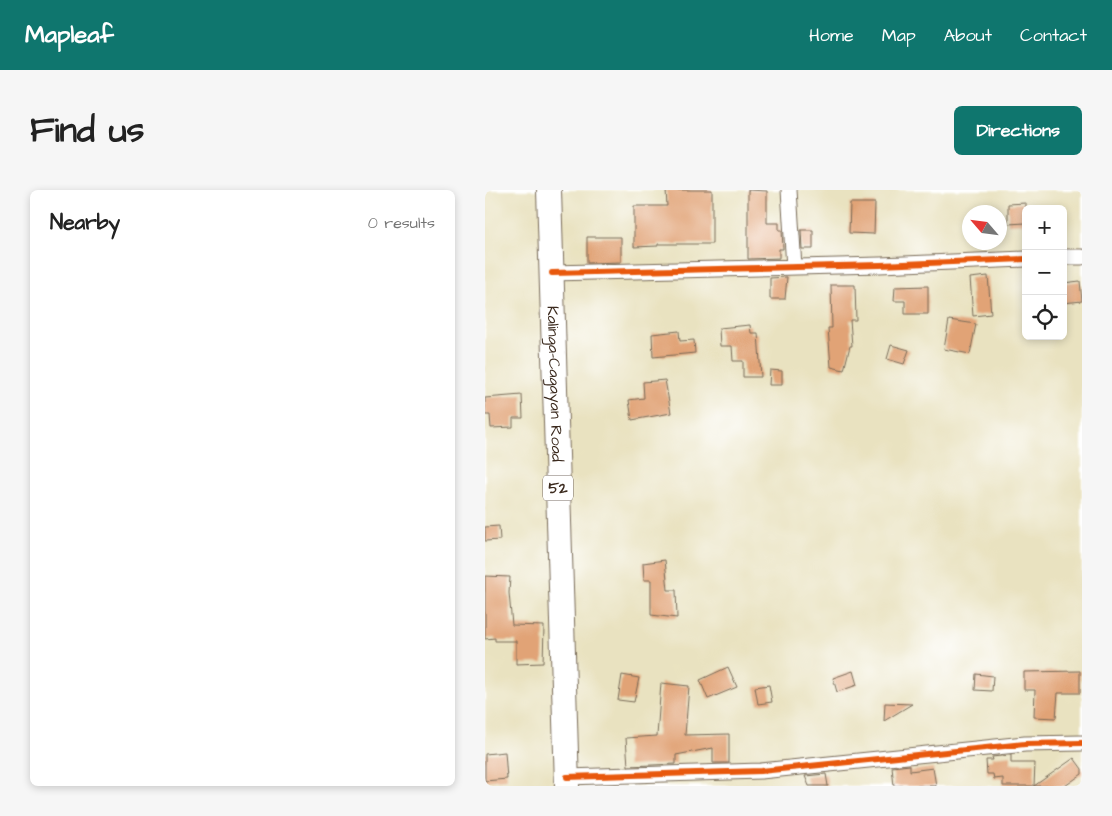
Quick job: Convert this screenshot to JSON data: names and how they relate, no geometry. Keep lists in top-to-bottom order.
{
  "streets": {
    "highway": ["Kalinga-Cagayan Road", "52"]
  },
  "north": "top left",
  "page": {
    "header": "Mapleaf",
    "nav": [
      "Home",
      "Map",
      "About",
      "Contact"
    ],
    "title": "Find us",
    "buttons": "Directions",
    "heading": ["Nearby", "0 results"],
    "map_buttons": ["+", "−"]
  }
}
